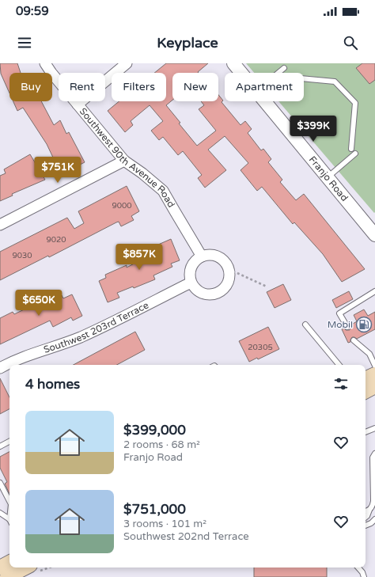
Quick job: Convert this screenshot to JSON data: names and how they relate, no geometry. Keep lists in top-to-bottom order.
{
  "streets": {
    "street": ["Southwest 90th Avenue Road", "Franjo Road", "Southwest 203rd Terrace"]
  },
  "crossings": [
    ["Southwest 90th Avenue Road", "Southwest 203rd Terrace"]
  ],
  "places": {
    "fuel station": ["Mobil"]
  },
  "house_numbers": [
    "9000",
    "9020",
    "9030",
    "20305"
  ],
  "page": {
    "status": "09:59",
    "header": "Keyplace",
    "chip": [
      "Buy",
      "Rent",
      "Filters",
      "New",
      "Apartment"
    ],
    "price": [
      "$399K",
      "$751K",
      "$857K",
      "$650K"
    ],
    "heading": "4 homes",
    "list": [
      {
        "name": "$399,000",
        "note": "2 rooms · 68 m² · Franjo Road"
      },
      {
        "name": "$751,000",
        "note": "3 rooms · 101 m² · Southwest 202nd Terrace"
      }
    ]
  }
}
